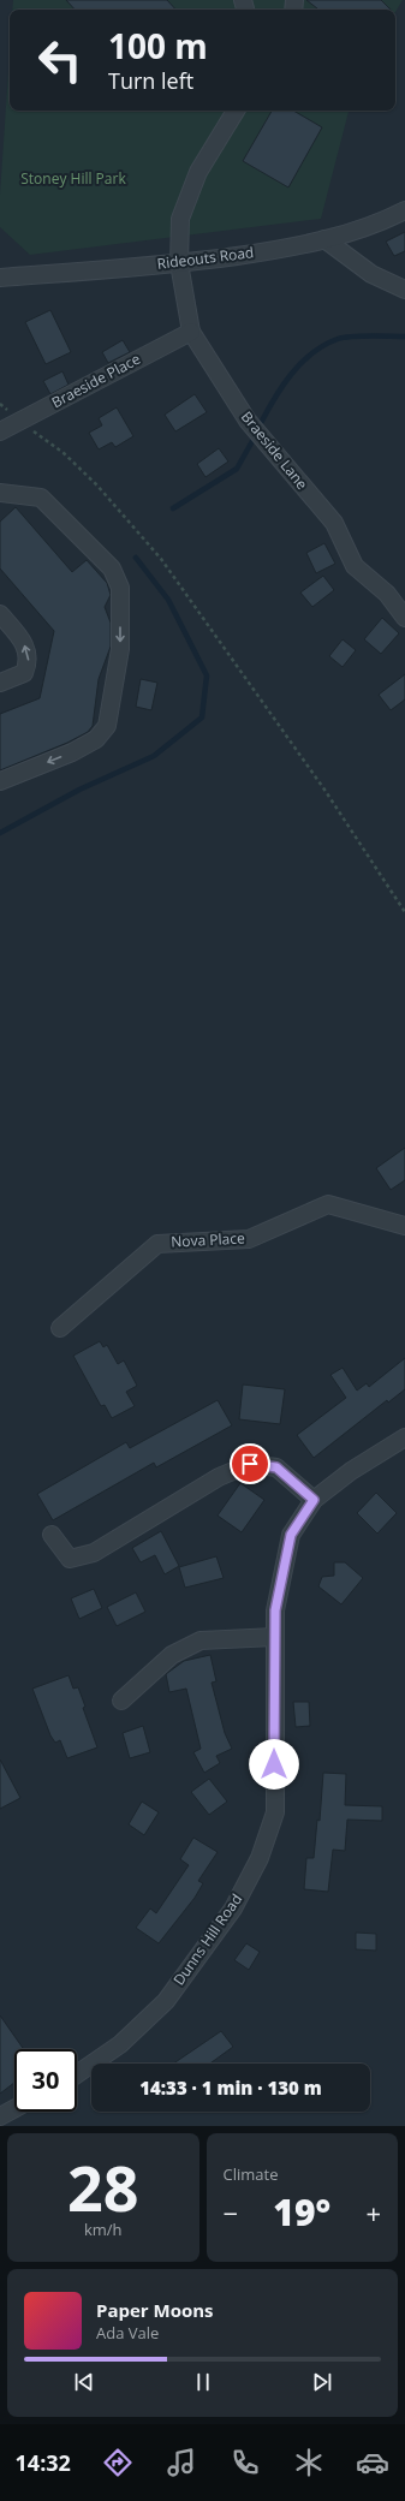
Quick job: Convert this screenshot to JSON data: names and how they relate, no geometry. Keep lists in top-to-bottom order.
{
  "streets": {
    "street": [
      "Rideouts Road",
      "Braeside Place",
      "Braeside Lane",
      "Nova Place",
      "Dunns Hill Road"
    ]
  },
  "crossings": [
    ["Rideouts Road", "Braeside Lane"],
    ["Braeside Place", "Braeside Lane"]
  ],
  "parks": ["Stoney Hill Park"],
  "page": {
    "turn": ["100 m", "Turn left"],
    "limit": "30",
    "trip": "14:33 · 1 min · 130 m",
    "tile": [
      ["28", "km/h"],
      "Climate"
    ],
    "heat": ["−", "19°", "+"],
    "song": ["Paper Moons", "Ada Vale"],
    "tabs": "14:32"
  }
}
